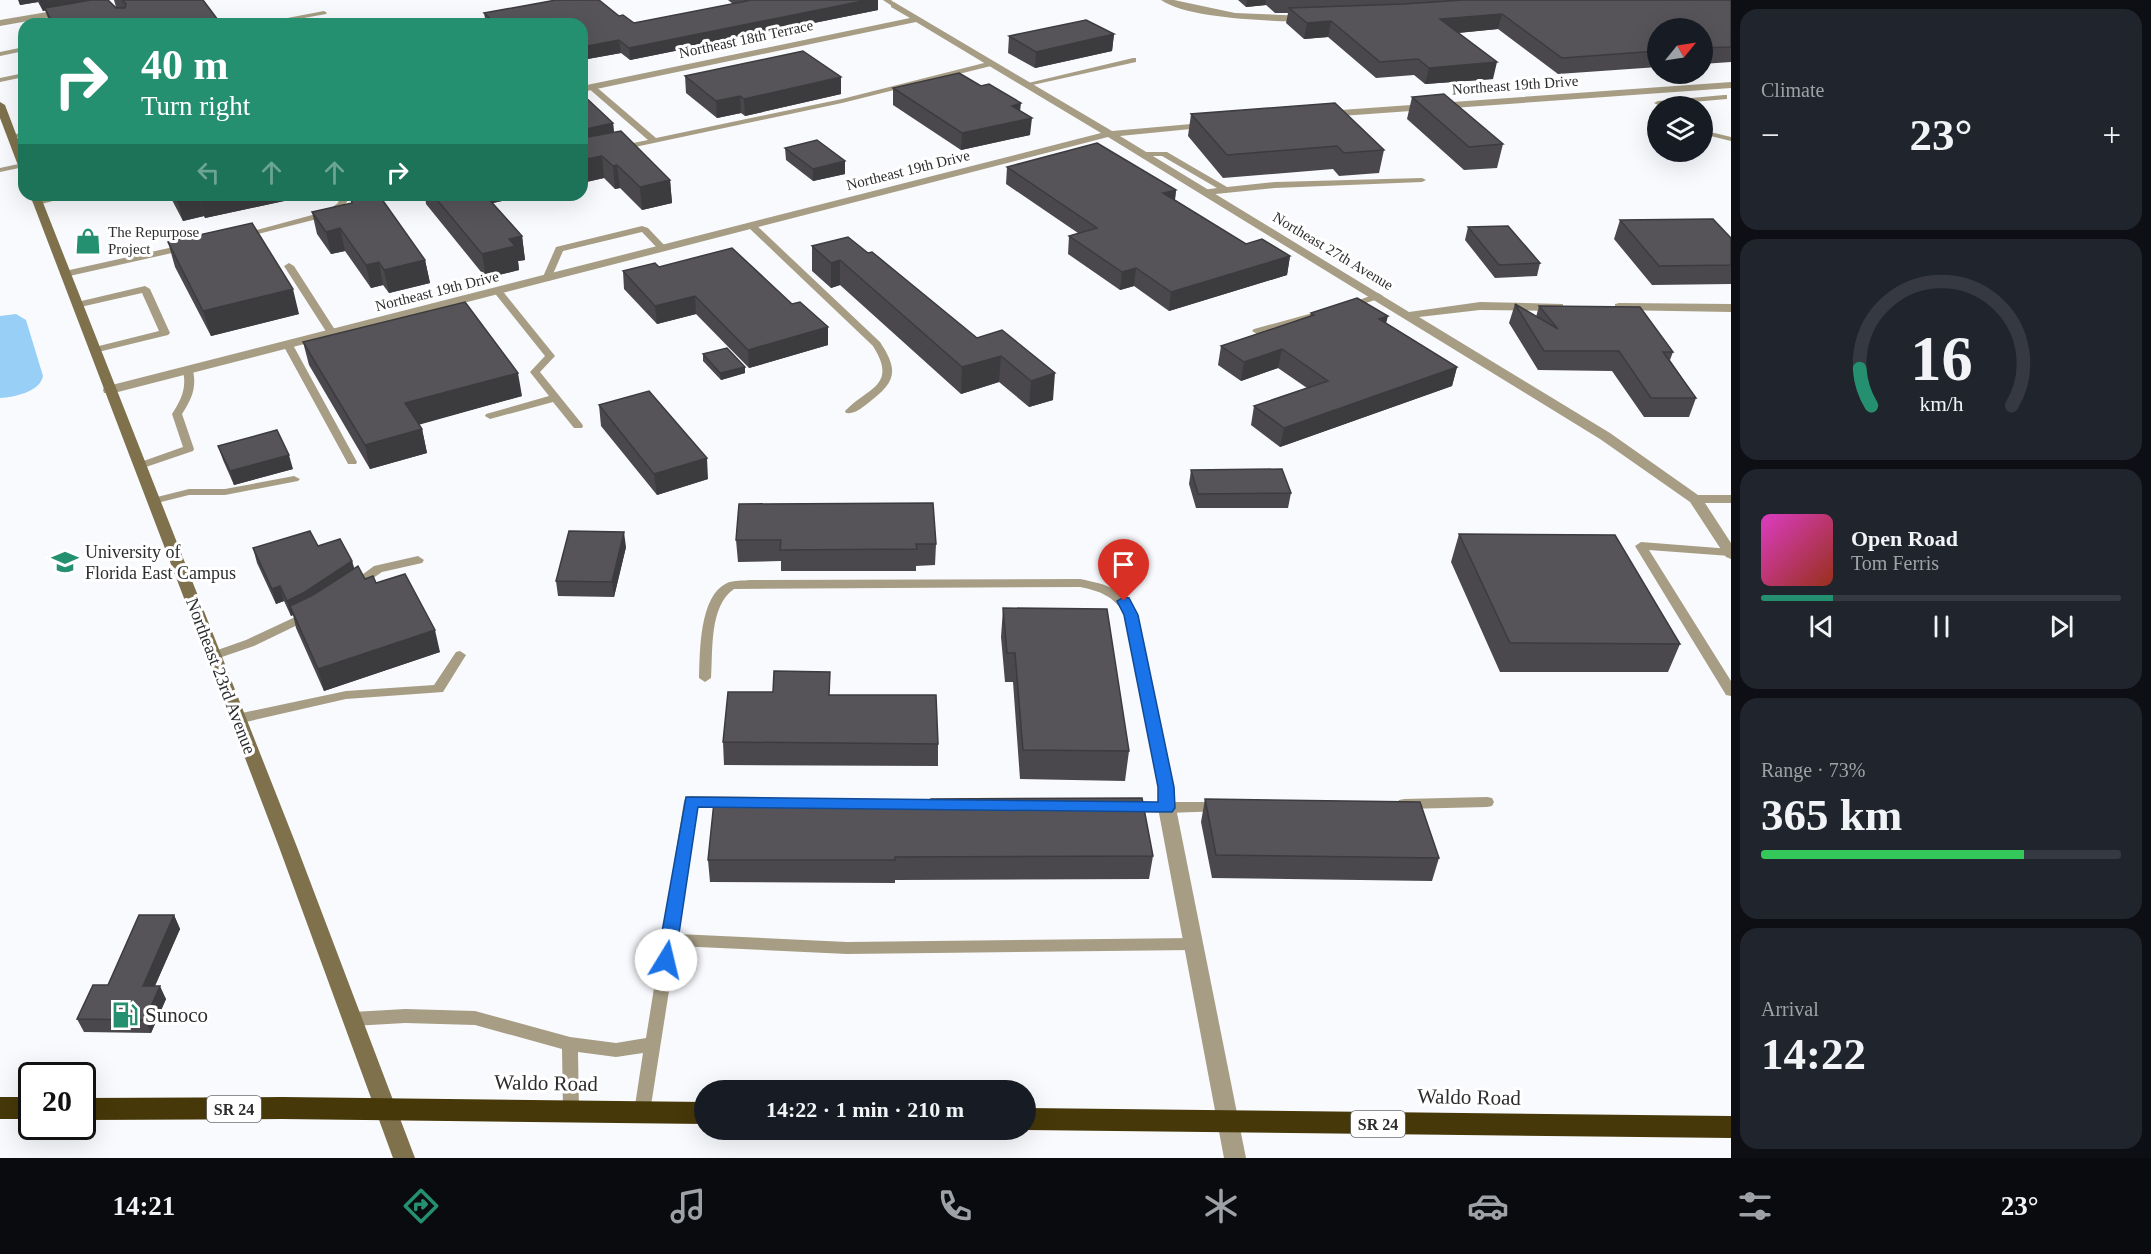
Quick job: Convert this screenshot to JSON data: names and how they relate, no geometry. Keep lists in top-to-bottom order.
{
  "streets": {
    "highway": ["Waldo Road", "SR 24"],
    "main road": ["Northeast 23rd Avenue"],
    "street": ["Northeast 18th Terrace", "Northeast 19th Drive", "Northeast 27th Avenue"]
  },
  "crossings": [
    ["Northeast 18th Terrace", "Northeast 27th Avenue"],
    ["Northeast 19th Drive", "Northeast 27th Avenue"],
    ["Northeast 19th Drive", "Northeast 23rd Avenue"],
    ["Northeast 23rd Avenue", "Waldo Road"],
    ["Northeast 23rd Avenue", "SR 24"],
    ["Waldo Road", "SR 24"]
  ],
  "places": {
    "shop": ["The Repurpose Project"],
    "school or university": ["University of Florida East Campus"],
    "fuel station": ["Sunoco"]
  },
  "north": "top right",
  "page": {
    "tile": [
      "Climate",
      ["Range · 73%", "365 km"],
      ["Arrival", "14:22"]
    ],
    "turn": ["40 m", "Turn right"],
    "heat": ["−", "23°", "+"],
    "song": ["Open Road", "Tom Ferris"],
    "limit": "20",
    "trip": "14:22 · 1 min · 210 m",
    "tabs": ["14:21", "23°"],
    "gauge": ["16", "km/h"]
  }
}
